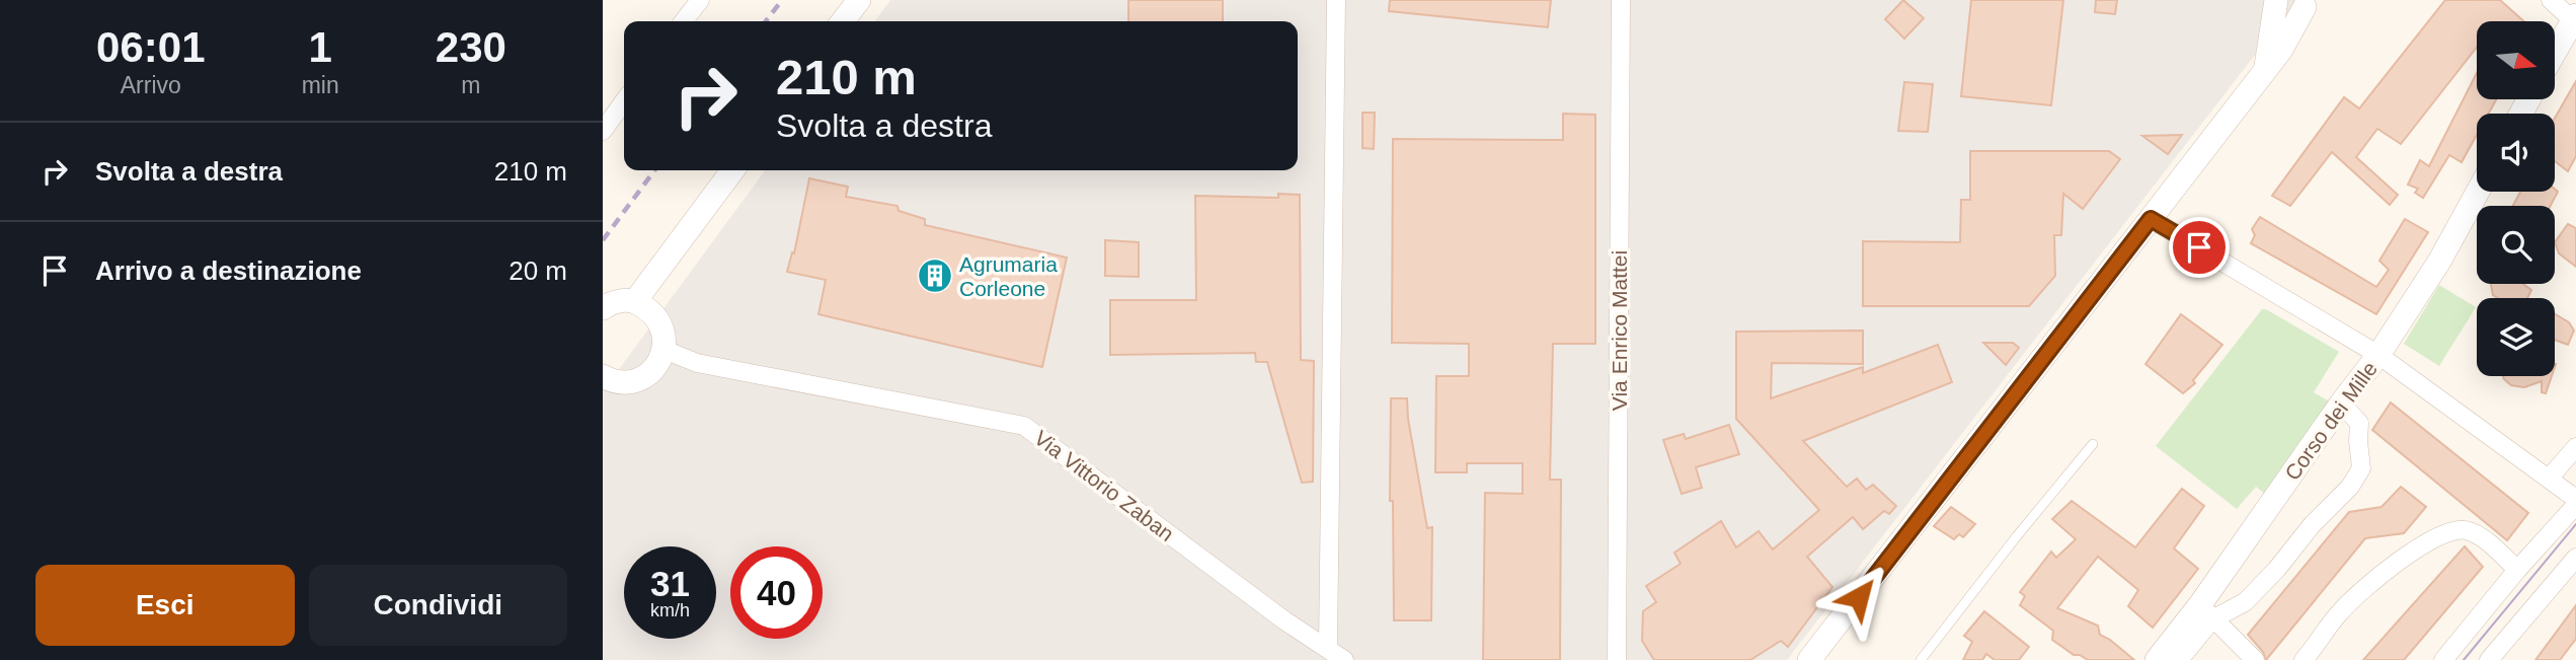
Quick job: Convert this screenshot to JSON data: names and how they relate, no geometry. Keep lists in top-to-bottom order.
{
  "streets": {
    "street": ["Via Enrico Mattei", "Corso dei Mille", "Via Vittorio Zaban"]
  },
  "places": {
    "building": ["Agrumaria Corleone"]
  },
  "north": "right",
  "page": {
    "eta": [
      "06:01",
      "Arrivo",
      "1",
      "min",
      "230",
      "m"
    ],
    "turn": ["210 m", "Svolta a destra"],
    "list": [
      {
        "name": "Svolta a destra",
        "value": "210 m"
      },
      {
        "name": "Arrivo a destinazione",
        "value": "20 m"
      }
    ],
    "speed": "31 km/h",
    "limit": "40",
    "buttons": ["Esci", "Condividi"]
  }
}
